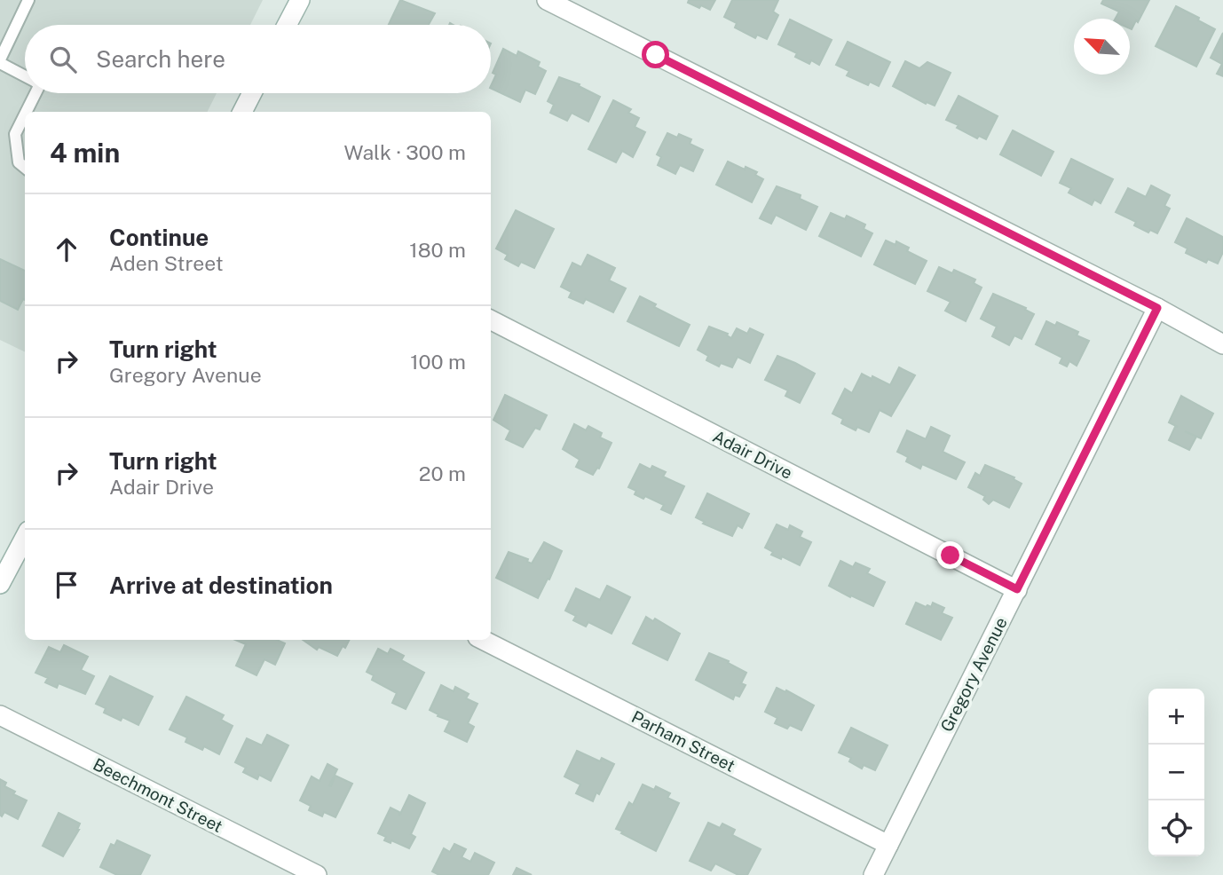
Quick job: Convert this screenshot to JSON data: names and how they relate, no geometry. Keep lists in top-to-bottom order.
{
  "streets": {
    "street": [
      "Adair Drive",
      "Gregory Avenue",
      "Parham Street",
      "Beechmont Street"
    ]
  },
  "crossings": [
    ["Adair Drive", "Gregory Avenue"],
    ["Gregory Avenue", "Parham Street"]
  ],
  "north": "top left",
  "page": {
    "search": "Search here",
    "heading": ["4 min", "Walk · 300 m"],
    "list": [
      ["Continue", "Aden Street", "180 m"],
      ["Turn right", "Gregory Avenue", "100 m"],
      ["Turn right", "Adair Drive", "20 m"],
      "Arrive at destination"
    ],
    "map_buttons": ["+", "−"]
  }
}
